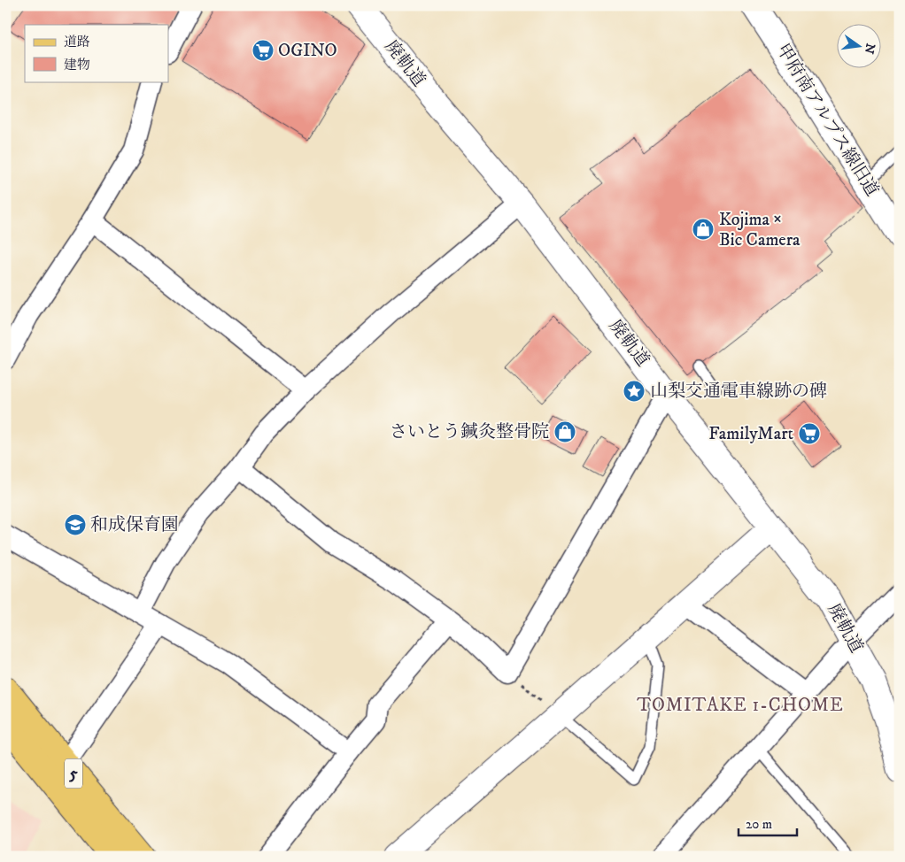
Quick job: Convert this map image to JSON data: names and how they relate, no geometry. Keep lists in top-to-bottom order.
{
  "streets": {
    "main road": ["5"],
    "street": ["廃軌道", "甲府南アルプス線旧道"]
  },
  "districts": ["TOMITAKE 1-CHOME"],
  "places": {
    "supermarket": ["OGINO", "FamilyMart"],
    "shop": ["Kojima × Bic Camera", "さいとう鍼灸整骨院"],
    "place": ["山梨交通電車線跡の碑"],
    "school or university": ["和成保育園"]
  },
  "legend": ["道路", "建物"],
  "scale_bar": "20 m",
  "north": "right"
}
